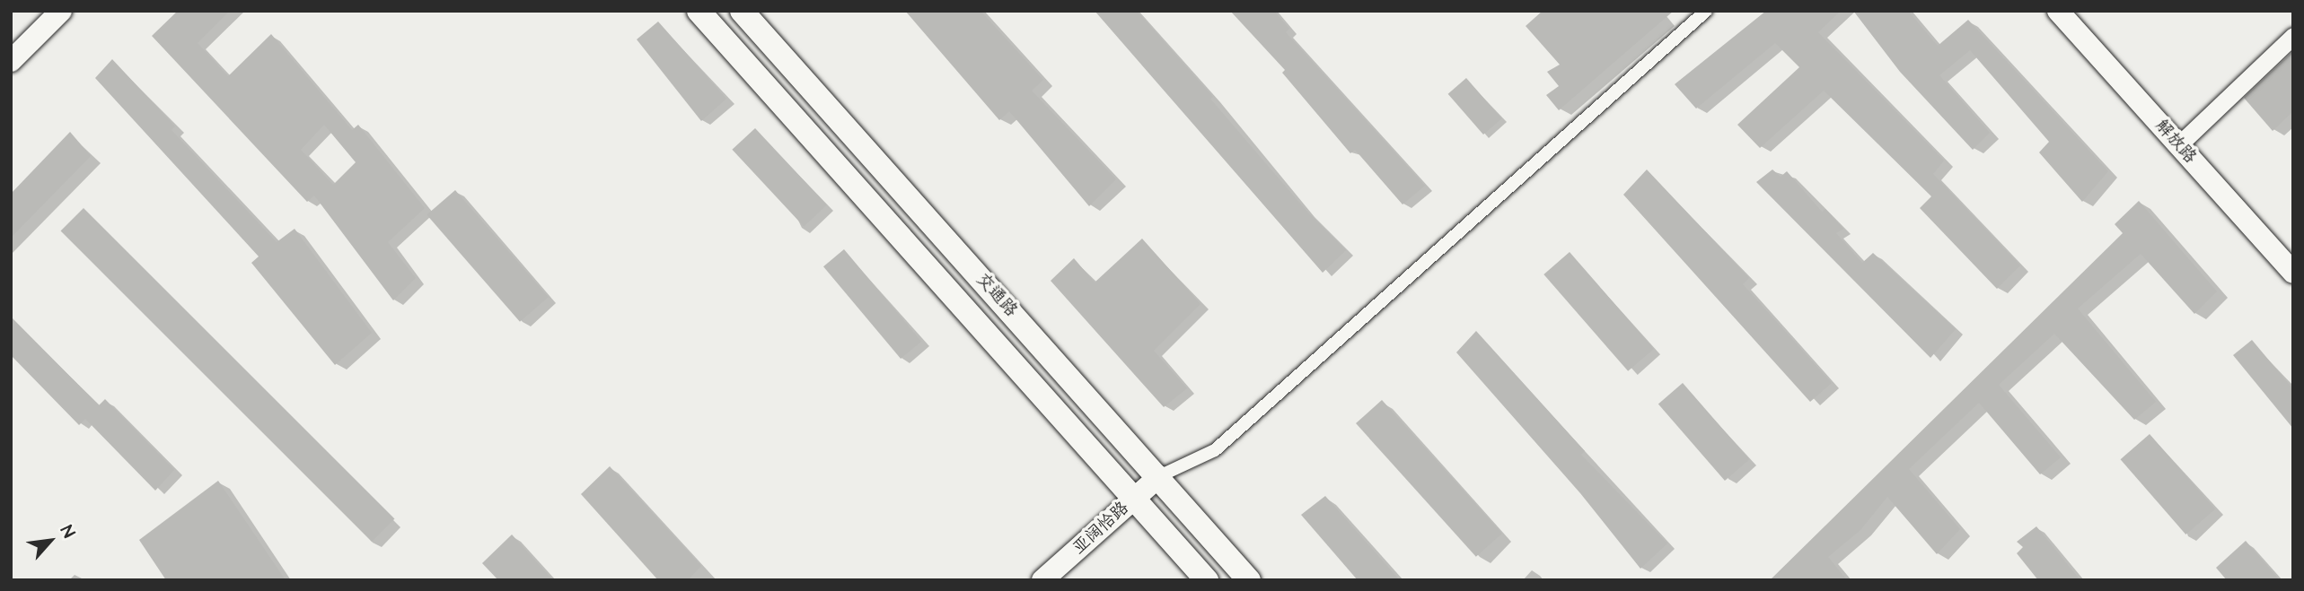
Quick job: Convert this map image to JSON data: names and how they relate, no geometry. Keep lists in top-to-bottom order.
{
  "streets": {
    "main road": ["交通路"],
    "street": ["解放路", "亚阔恰路"]
  },
  "crossings": [
    ["交通路", "亚阔恰路"]
  ],
  "north": "top right"
}
